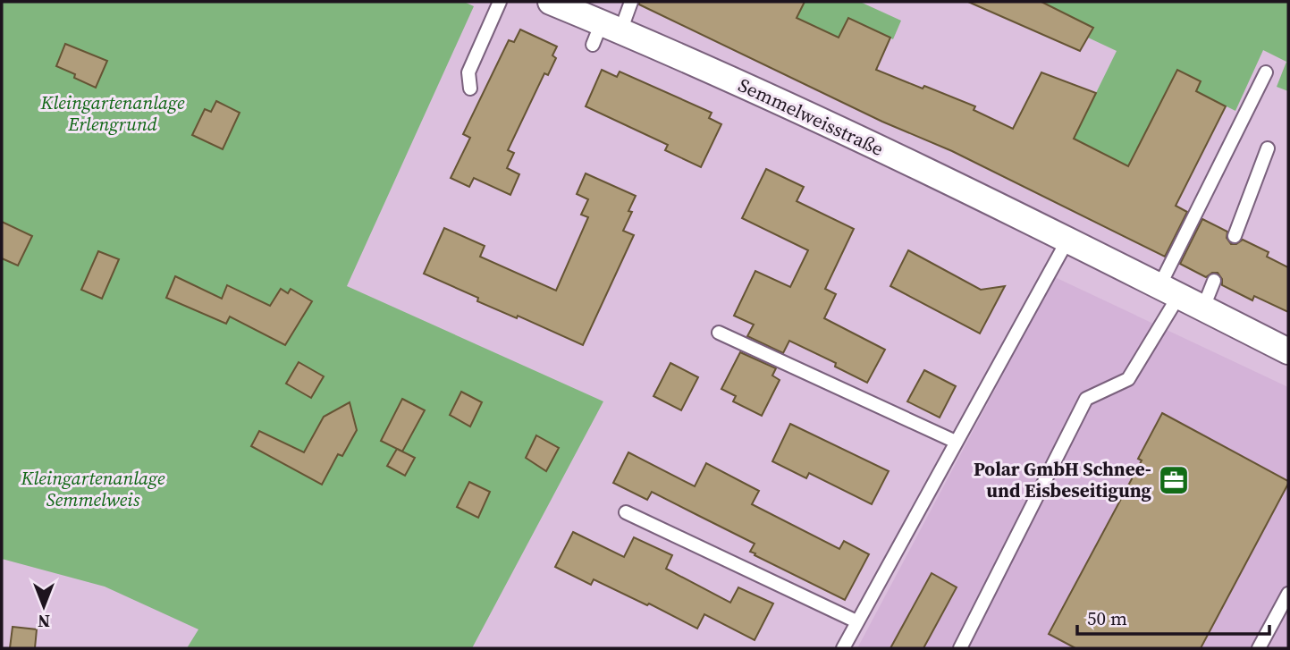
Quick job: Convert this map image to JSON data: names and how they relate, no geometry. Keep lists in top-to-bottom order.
{
  "streets": {
    "street": ["Semmelweisstraße"]
  },
  "parks": ["Kleingartenanlage Erlengrund", "Kleingartenanlage Semmelweis"],
  "places": {
    "office": ["Polar GmbH Schnee- und Eisbeseitigung"]
  },
  "scale_bar": "50 m",
  "north": "bottom"
}
